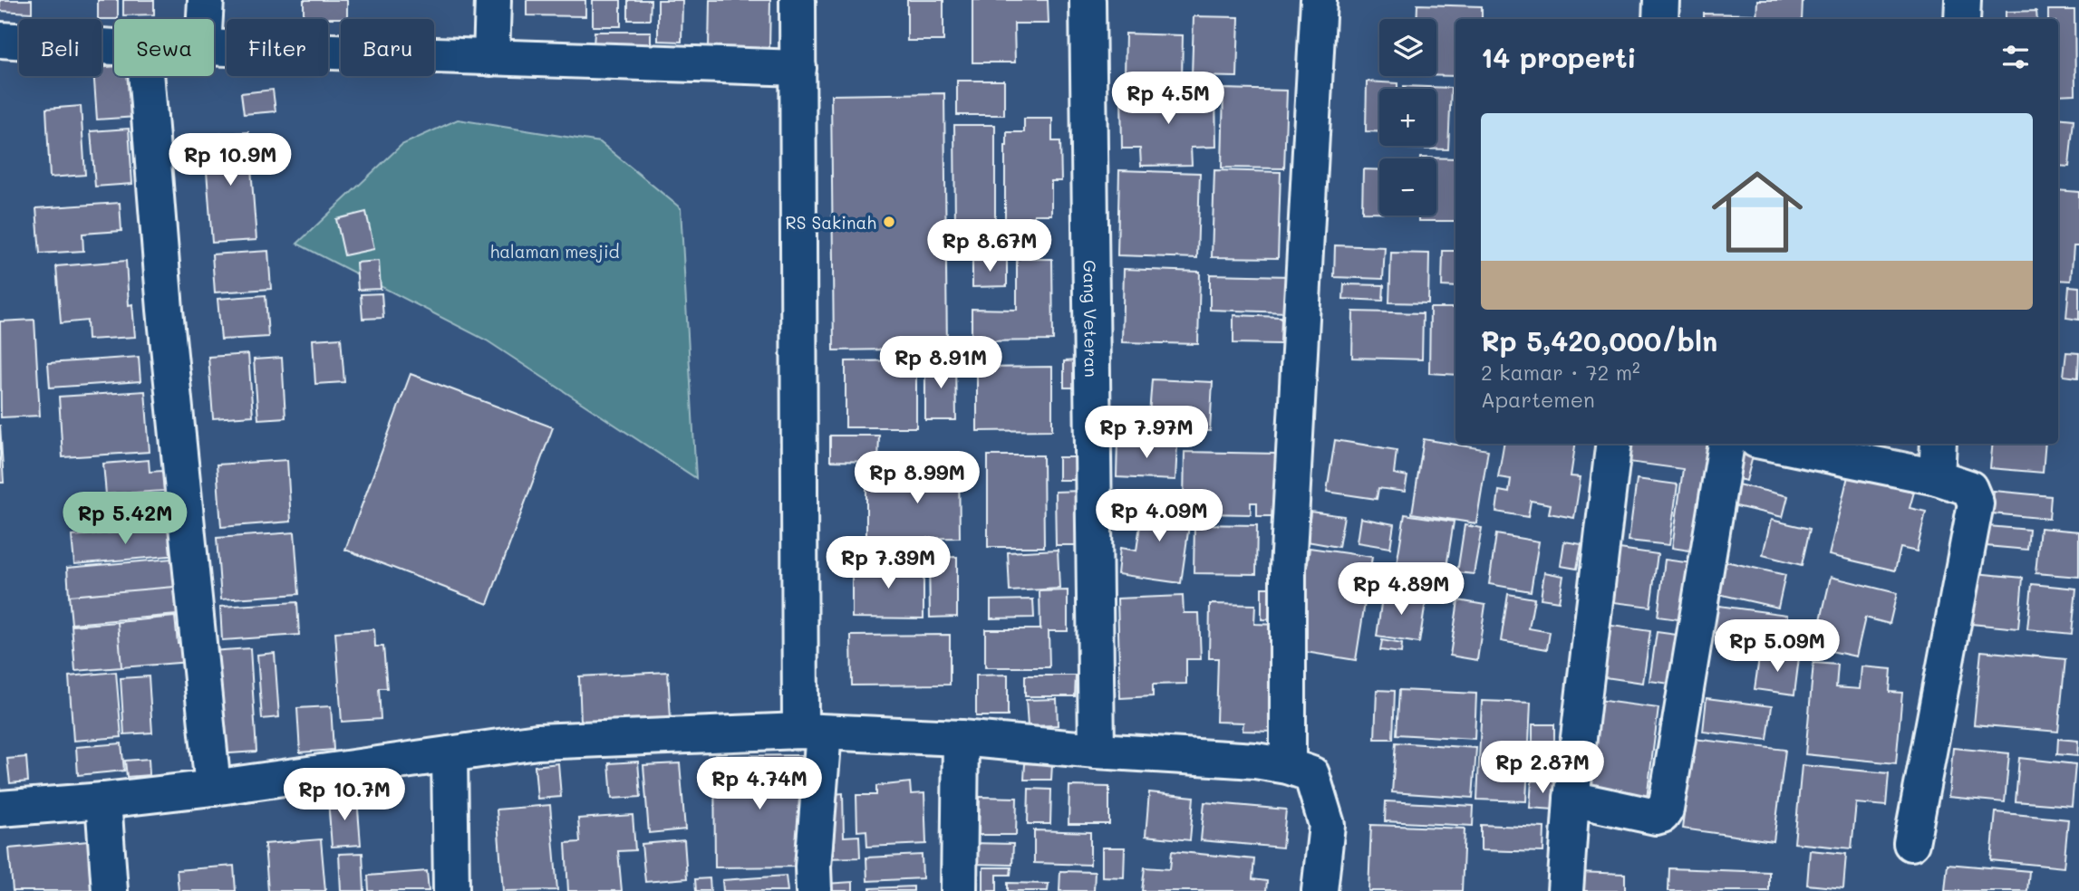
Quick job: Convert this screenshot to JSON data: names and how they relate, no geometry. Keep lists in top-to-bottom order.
{
  "streets": {
    "street": ["Gang Veteran"]
  },
  "parks": ["halaman mesjid"],
  "places": ["RS Sakinah"],
  "page": {
    "map_buttons": ["+", "−"],
    "chip": [
      "Beli",
      "Sewa",
      "Filter",
      "Baru"
    ],
    "heading": "14 properti",
    "price": [
      "Rp 4.5M",
      "Rp 10.9M",
      "Rp 8.67M",
      "Rp 8.91M",
      "Rp 7.97M",
      "Rp 8.99M",
      "Rp 4.09M",
      "Rp 5.42M",
      "Rp 7.39M",
      "Rp 4.89M",
      "Rp 5.09M",
      "Rp 2.87M",
      "Rp 4.74M",
      "Rp 10.7M"
    ],
    "list": [
      {
        "name": "Rp 5,420,000/bln",
        "note": "2 kamar · 72 m² · Apartemen"
      }
    ]
  }
}
